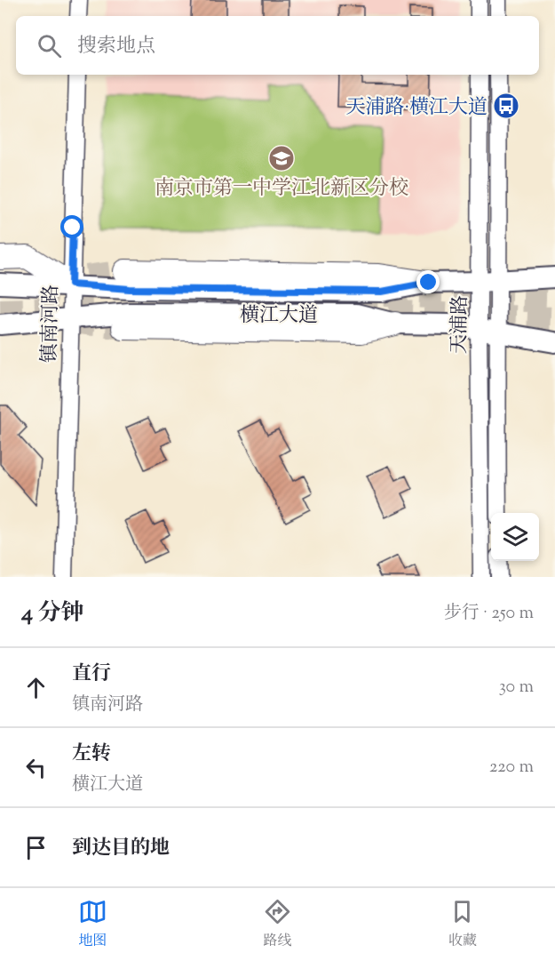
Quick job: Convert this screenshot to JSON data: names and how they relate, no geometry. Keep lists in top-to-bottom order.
{
  "streets": {
    "main road": ["横江大道"],
    "street": ["镇南河路", "天浦路"]
  },
  "crossings": [
    ["横江大道", "镇南河路"],
    ["横江大道", "天浦路"]
  ],
  "places": {
    "bus stop": ["天浦路·横江大道"],
    "school or university": ["南京市第一中学江北新区分校"]
  },
  "page": {
    "search": "搜索地点",
    "heading": ["4 分钟", "步行 · 250 m"],
    "list": [
      ["直行", "镇南河路", "30 m"],
      ["左转", "横江大道", "220 m"],
      "到达目的地"
    ],
    "nav": ["地图", "路线", "收藏"]
  }
}
